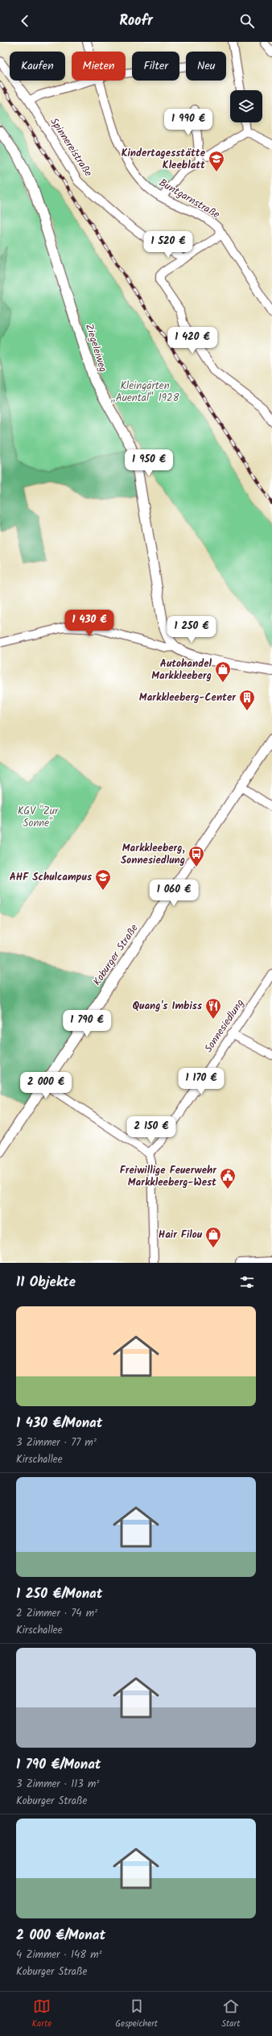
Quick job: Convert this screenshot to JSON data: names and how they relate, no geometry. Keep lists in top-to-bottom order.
{
  "streets": {
    "main road": ["Ziegeleiweg", "Koburger Straße"],
    "street": ["Spinnereistraße", "Buntgarnstraße", "Sonnesiedlung"]
  },
  "parks": ["Kleingärten „Auental“ 1928", "KGV \"Zur Sonne\""],
  "places": {
    "school or university": ["Kindertagesstätte Kleeblatt", "AHF Schulcampus"],
    "shop": ["Autohandel Markkleeberg", "Hair Filou"],
    "building": ["Markkleeberg-Center"],
    "bus stop": ["Markkleeberg, Sonnesiedlung"],
    "restaurant": ["Quang's Imbiss"],
    "public building": ["Freiwillige Feuerwehr Markkleeberg-West"]
  },
  "page": {
    "header": "Roofr",
    "chip": [
      "Kaufen",
      "Mieten",
      "Filter",
      "Neu"
    ],
    "price": [
      "1 990 €",
      "1 520 €",
      "1 420 €",
      "1 950 €",
      "1 430 €",
      "1 250 €",
      "1 060 €",
      "1 790 €",
      "1 170 €",
      "2 000 €",
      "2 150 €"
    ],
    "heading": "11 Objekte",
    "list": [
      {
        "name": "1 430 €/Monat",
        "note": "3 Zimmer · 77 m² · Kirschallee"
      },
      {
        "name": "1 250 €/Monat",
        "note": "2 Zimmer · 74 m² · Kirschallee"
      },
      {
        "name": "1 790 €/Monat",
        "note": "3 Zimmer · 113 m² · Koburger Straße"
      },
      {
        "name": "2 000 €/Monat",
        "note": "4 Zimmer · 148 m² · Koburger Straße"
      }
    ],
    "tabs": ["Karte", "Gespeichert", "Start"]
  }
}
